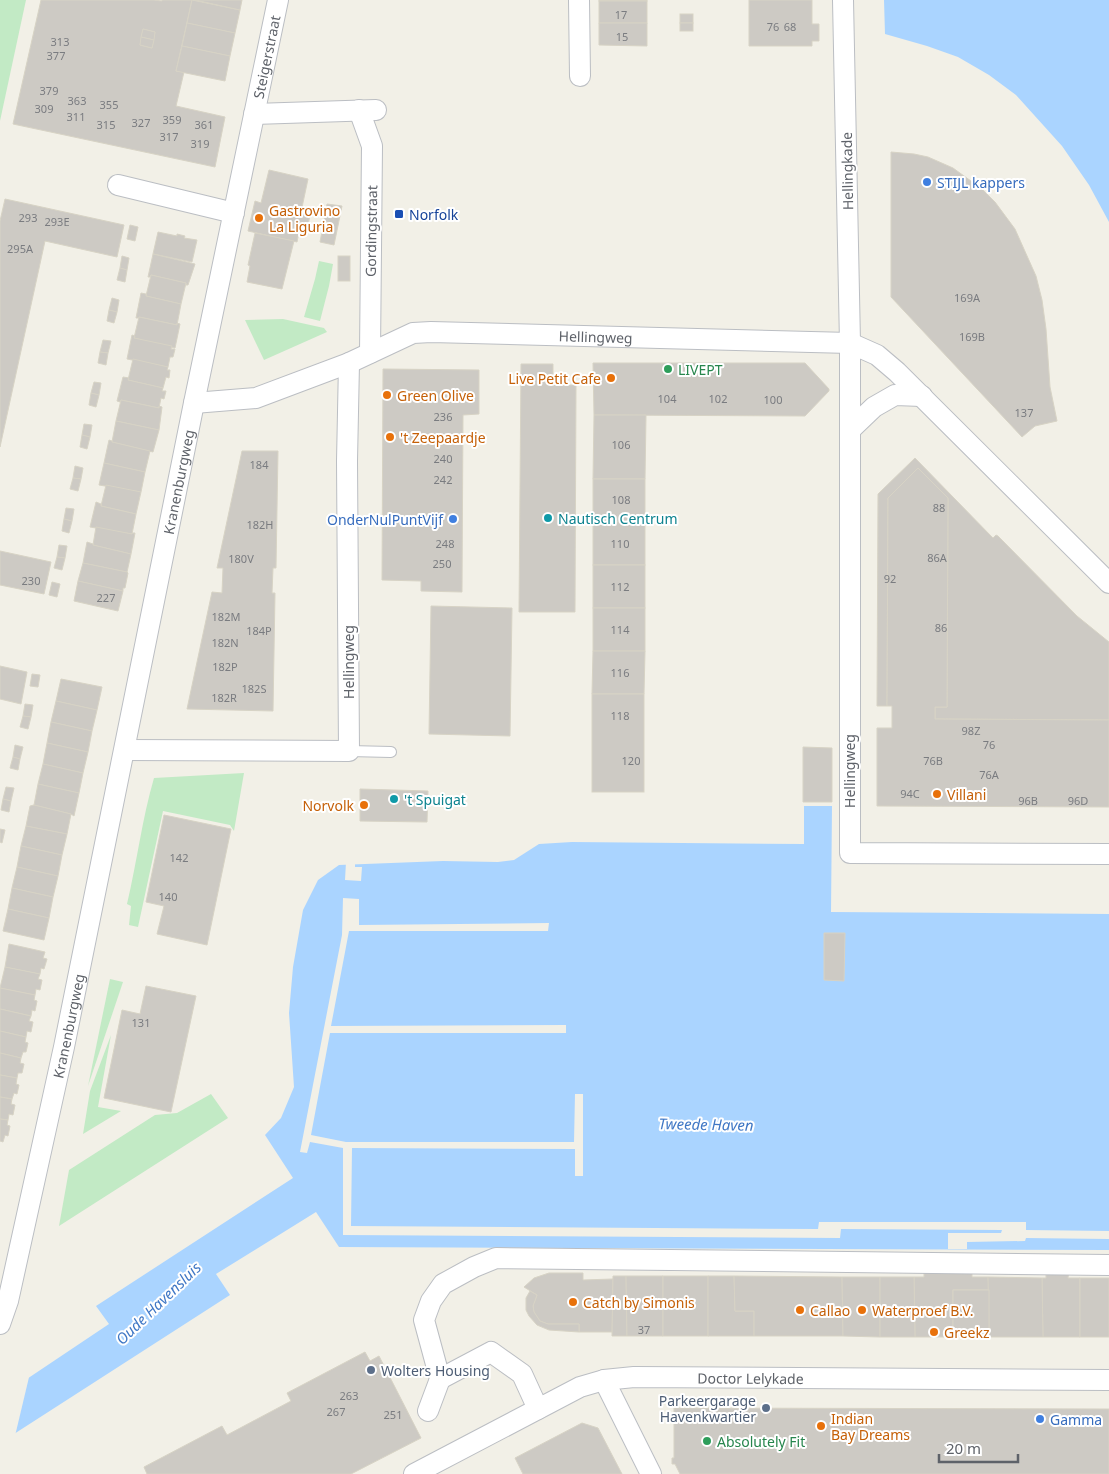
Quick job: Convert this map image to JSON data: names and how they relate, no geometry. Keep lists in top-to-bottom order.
{
  "streets": {
    "street": [
      "Steigerstraat",
      "Hellingkade",
      "Gordingstraat",
      "Hellingweg",
      "Kranenburgweg",
      "Doctor Lelykade"
    ]
  },
  "crossings": [
    ["Steigerstraat", "Gordingstraat"],
    ["Steigerstraat", "Kranenburgweg"],
    ["Hellingkade", "Hellingweg"],
    ["Gordingstraat", "Hellingweg"],
    ["Gordingstraat", "Kranenburgweg"],
    ["Hellingweg", "Kranenburgweg"]
  ],
  "water": ["Tweede Haven", "Oude Havensluis"],
  "places": {
    "other": [
      "STIJL kappers",
      "Gastrovino La Liguria",
      "LIVEPT",
      "Live Petit Cafe",
      "Green Olive",
      "'t Zeepaardje",
      "Nautisch Centrum",
      "OnderNulPuntVijf",
      "Villani",
      "'t Spuigat",
      "Norvolk",
      "Catch by Simonis",
      "Callao",
      "Waterproef B.V.",
      "Greekz",
      "Wolters Housing",
      "Parkeergarage Havenkwartier",
      "Gamma",
      "Indian Bay Dreams",
      "Absolutely Fit"
    ],
    "transit": ["Norfolk"]
  },
  "house_numbers": [
    "17",
    "76",
    "68",
    "15",
    "313",
    "377",
    "379",
    "363",
    "355",
    "309",
    "311",
    "359",
    "327",
    "315",
    "361",
    "317",
    "319",
    "293",
    "293E",
    "295A",
    "169A",
    "169B",
    "104",
    "102",
    "100",
    "137",
    "236",
    "106",
    "240",
    "184",
    "242",
    "108",
    "88",
    "182H",
    "248",
    "110",
    "86A",
    "180V",
    "250",
    "92",
    "230",
    "112",
    "227",
    "182M",
    "86",
    "114",
    "184P",
    "182N",
    "182P",
    "116",
    "182S",
    "182R",
    "118",
    "98Z",
    "76",
    "120",
    "76B",
    "76A",
    "94C",
    "96B",
    "96D",
    "142",
    "140",
    "131",
    "37",
    "263",
    "267",
    "251"
  ],
  "scale_bar": "20 m"
}
